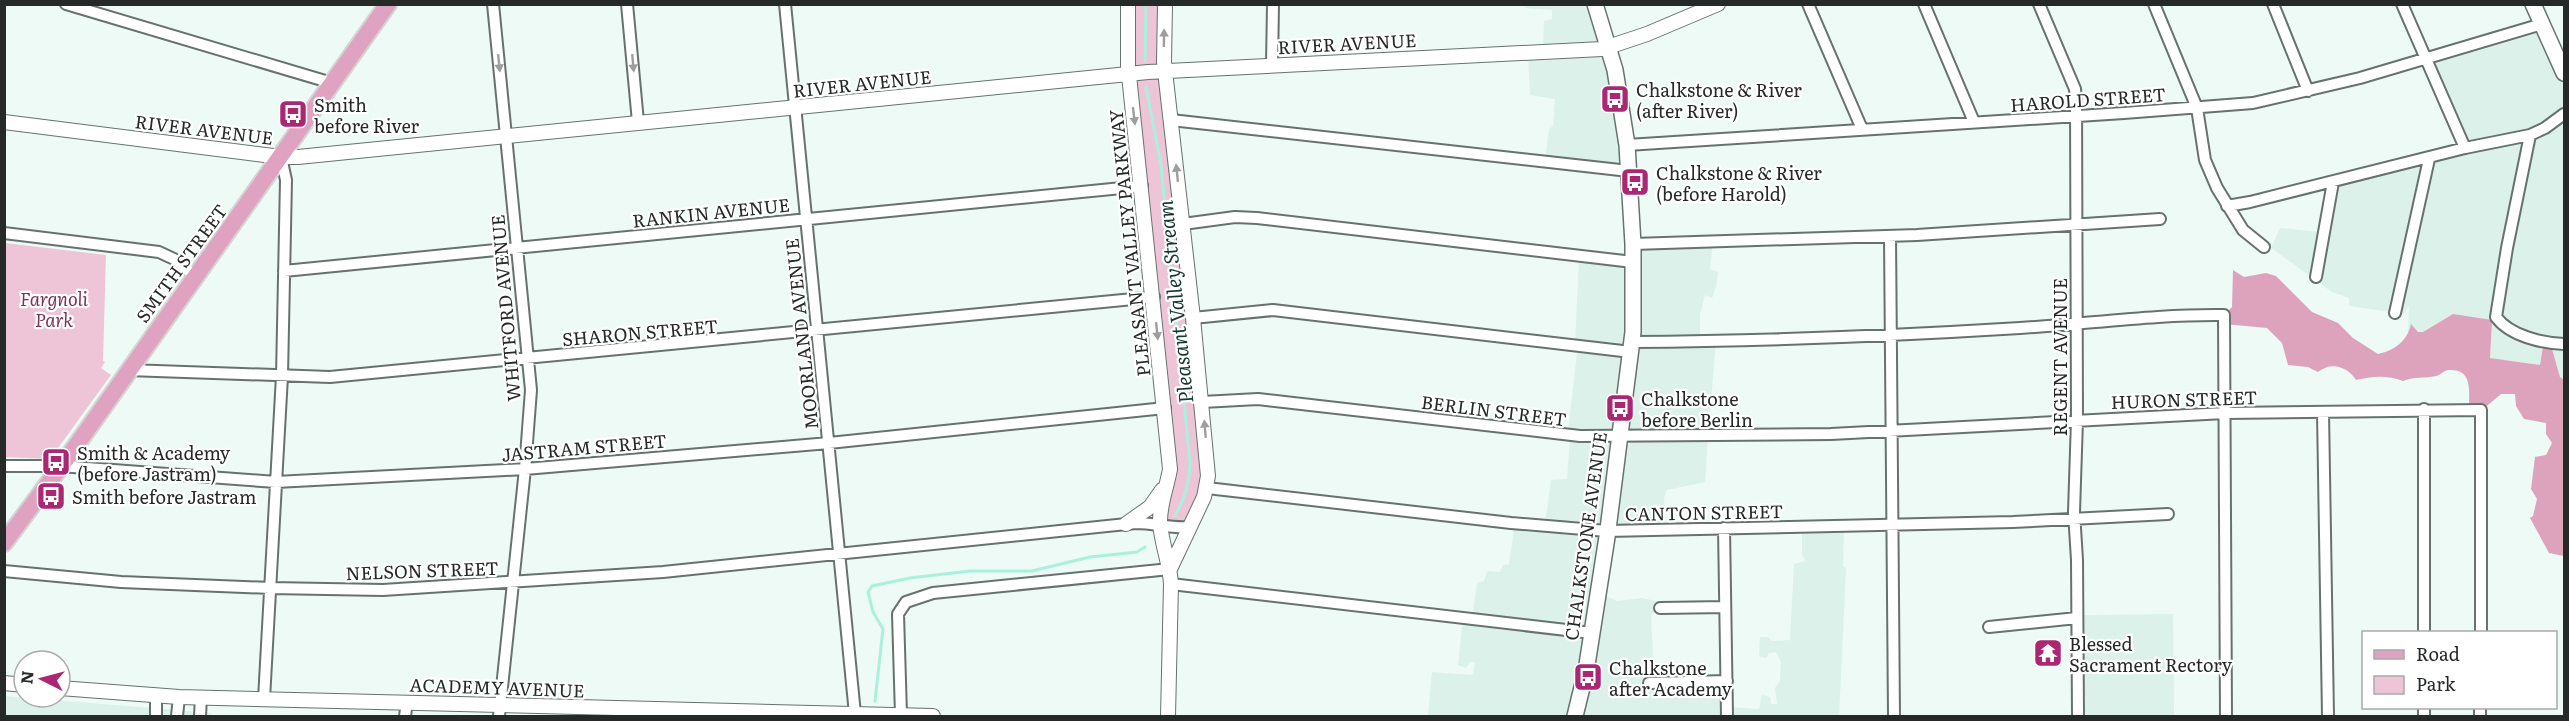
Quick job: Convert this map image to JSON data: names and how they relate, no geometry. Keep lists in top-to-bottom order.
{
  "streets": {
    "main road": ["SMITH STREET", "CHALKSTONE AVENUE"],
    "street": [
      "RIVER AVENUE",
      "HAROLD STREET",
      "RANKIN AVENUE",
      "PLEASANT VALLEY PARKWAY",
      "WHITFORD AVENUE",
      "SHARON STREET",
      "MOORLAND AVENUE",
      "REGENT AVENUE",
      "HURON STREET",
      "BERLIN STREET",
      "JASTRAM STREET",
      "CANTON STREET",
      "NELSON STREET",
      "ACADEMY AVENUE"
    ]
  },
  "crossings": [
    ["RIVER AVENUE", "PLEASANT VALLEY PARKWAY"],
    ["RIVER AVENUE", "SMITH STREET"],
    ["RIVER AVENUE", "WHITFORD AVENUE"],
    ["RIVER AVENUE", "MOORLAND AVENUE"],
    ["RIVER AVENUE", "CHALKSTONE AVENUE"],
    ["HAROLD STREET", "REGENT AVENUE"],
    ["HAROLD STREET", "CHALKSTONE AVENUE"],
    ["RANKIN AVENUE", "PLEASANT VALLEY PARKWAY"],
    ["RANKIN AVENUE", "WHITFORD AVENUE"],
    ["RANKIN AVENUE", "MOORLAND AVENUE"],
    ["PLEASANT VALLEY PARKWAY", "SHARON STREET"],
    ["PLEASANT VALLEY PARKWAY", "JASTRAM STREET"],
    ["SMITH STREET", "SHARON STREET"],
    ["SMITH STREET", "JASTRAM STREET"],
    ["WHITFORD AVENUE", "SHARON STREET"],
    ["WHITFORD AVENUE", "JASTRAM STREET"],
    ["WHITFORD AVENUE", "NELSON STREET"],
    ["WHITFORD AVENUE", "ACADEMY AVENUE"],
    ["SHARON STREET", "MOORLAND AVENUE"],
    ["MOORLAND AVENUE", "JASTRAM STREET"],
    ["MOORLAND AVENUE", "NELSON STREET"],
    ["REGENT AVENUE", "HURON STREET"],
    ["REGENT AVENUE", "CANTON STREET"],
    ["HURON STREET", "BERLIN STREET"],
    ["BERLIN STREET", "CHALKSTONE AVENUE"],
    ["CANTON STREET", "CHALKSTONE AVENUE"]
  ],
  "water": ["Pleasant Valley Stream"],
  "parks": ["Fargnoli Park"],
  "places": {
    "bus stop": [
      "Chalkstone & River (after River)",
      "Smith before River",
      "Chalkstone & River (before Harold)",
      "Chalkstone before Berlin",
      "Smith & Academy (before Jastram)",
      "Smith before Jastram",
      "Chalkstone after Academy"
    ],
    "temple": ["Blessed Sacrament Rectory"]
  },
  "legend": ["Road", "Park"],
  "north": "left"
}
